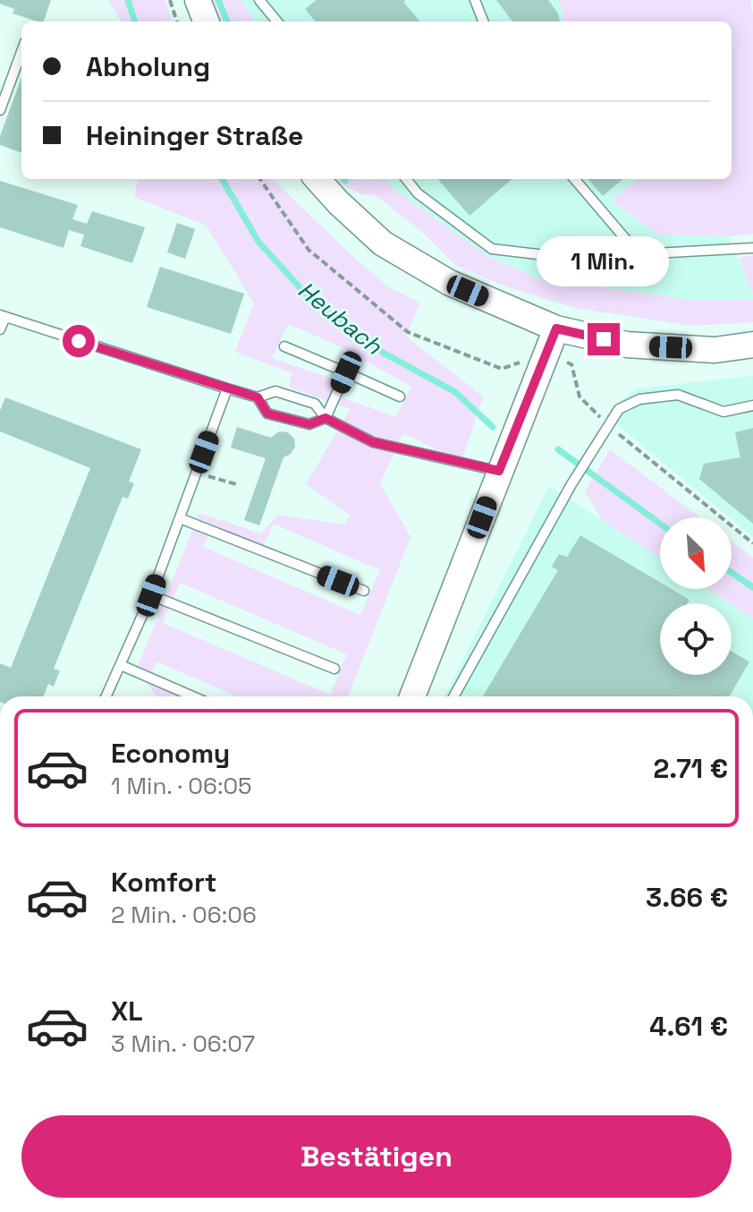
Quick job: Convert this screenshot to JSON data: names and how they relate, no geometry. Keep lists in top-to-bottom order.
{
  "water": ["Heubach"],
  "north": "bottom right",
  "page": {
    "banner": ["Abholung", "Heininger Straße"],
    "bubble": "1 Min.",
    "list": [
      {
        "name": "Economy",
        "note": "1 Min. · 06:05",
        "value": "2.71 €"
      },
      {
        "name": "Komfort",
        "note": "2 Min. · 06:06",
        "value": "3.66 €"
      },
      {
        "name": "XL",
        "note": "3 Min. · 06:07",
        "value": "4.61 €"
      }
    ],
    "buttons": "Bestätigen"
  }
}
